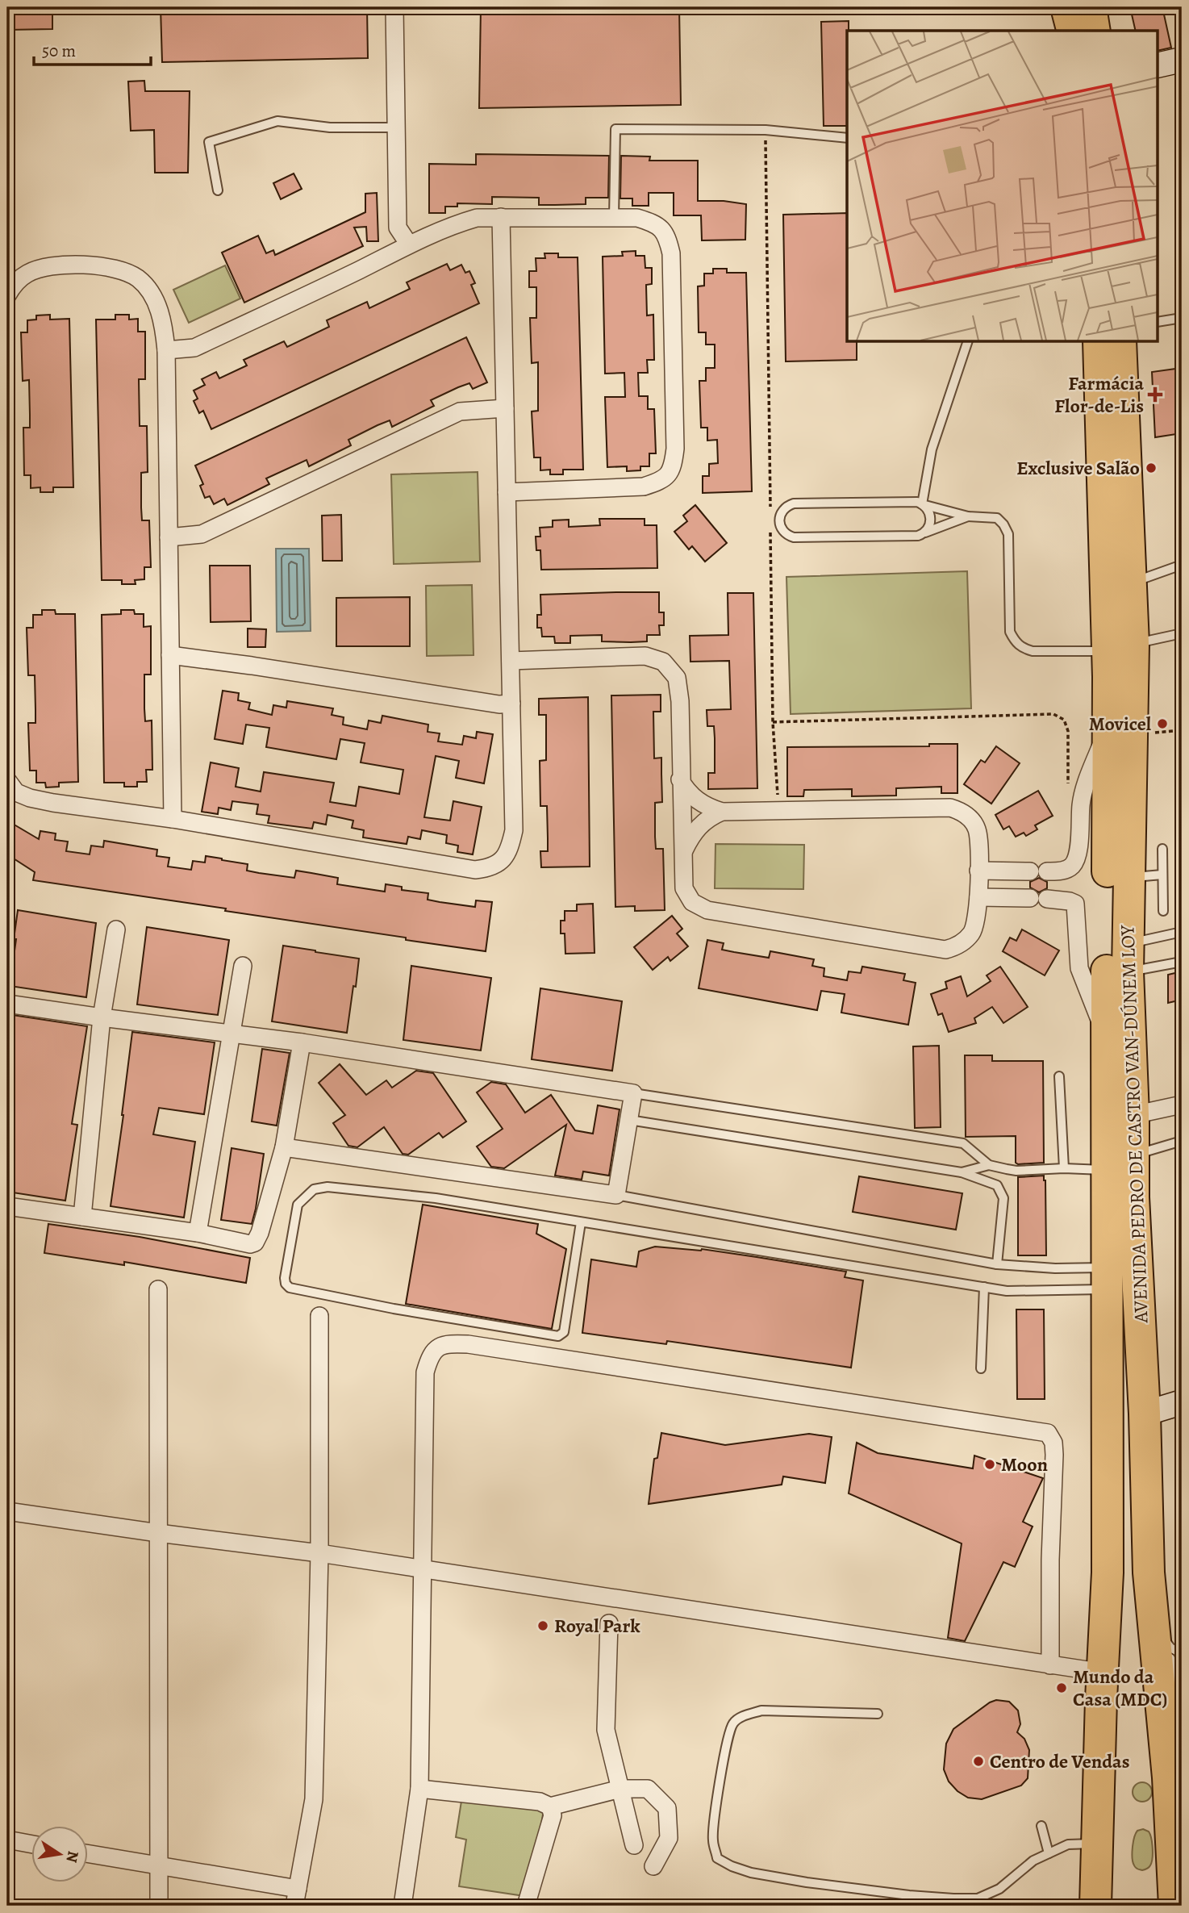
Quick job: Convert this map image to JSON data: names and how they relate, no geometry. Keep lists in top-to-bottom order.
{
  "streets": {
    "highway": ["AVENIDA PEDRO DE CASTRO VAN-DÚNEM LOY"]
  },
  "places": {
    "health": ["Farmácia Flor-de-Lis"],
    "other": [
      "Exclusive Salão",
      "Movicel",
      "Moon",
      "Royal Park",
      "Mundo da Casa (MDC)",
      "Centro de Vendas"
    ]
  },
  "scale_bar": "50 m",
  "north": "right"
}
